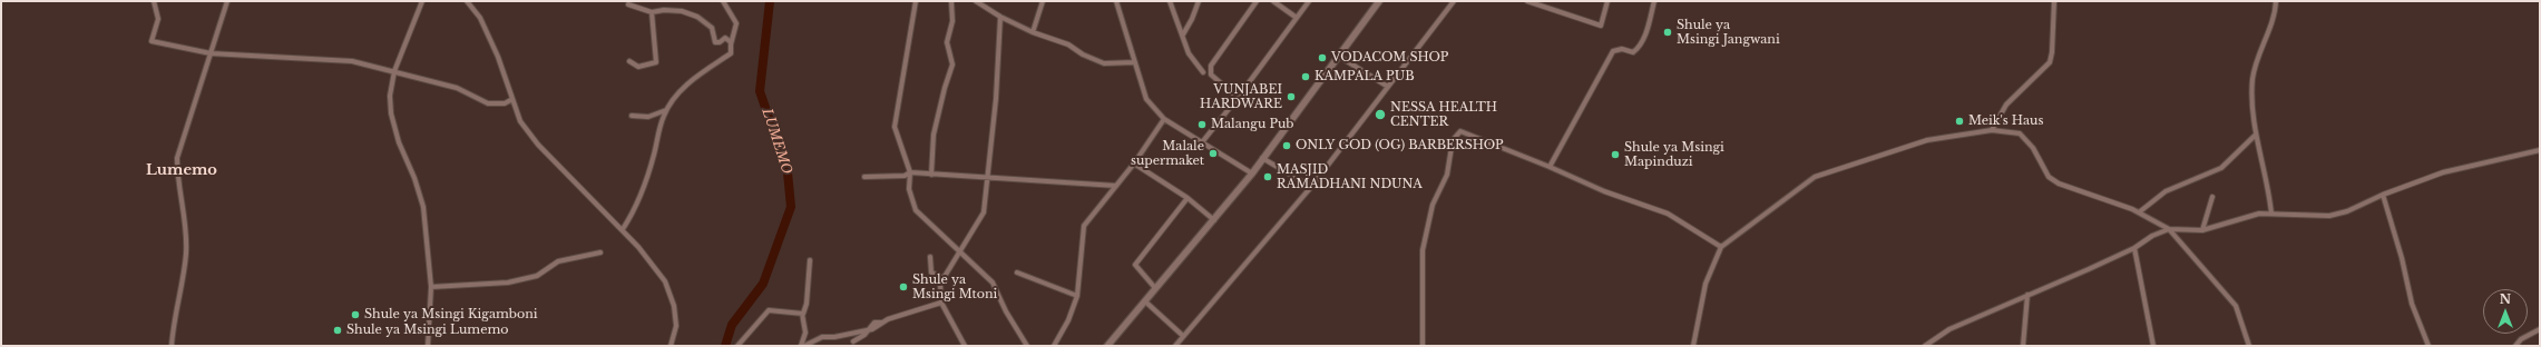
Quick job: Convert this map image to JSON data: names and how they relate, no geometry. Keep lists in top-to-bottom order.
{
  "districts": ["Lumemo"],
  "water": ["LUMEMO"],
  "places": [
    "Shule ya Msingi Jangwani",
    "VODACOM SHOP",
    "KAMPALA PUB",
    "VUNJABEI HARDWARE",
    "NESSA HEALTH CENTER",
    "Meik's Haus",
    "Malangu Pub",
    "ONLY GOD (OG) BARBERSHOP",
    "Malale supermaket",
    "Shule ya Msingi Mapinduzi",
    "MASJID RAMADHANI NDUNA",
    "Shule ya Msingi Mtoni",
    "Shule ya Msingi Kigamboni",
    "Shule ya Msingi Lumemo"
  ],
  "north": "top"
}
